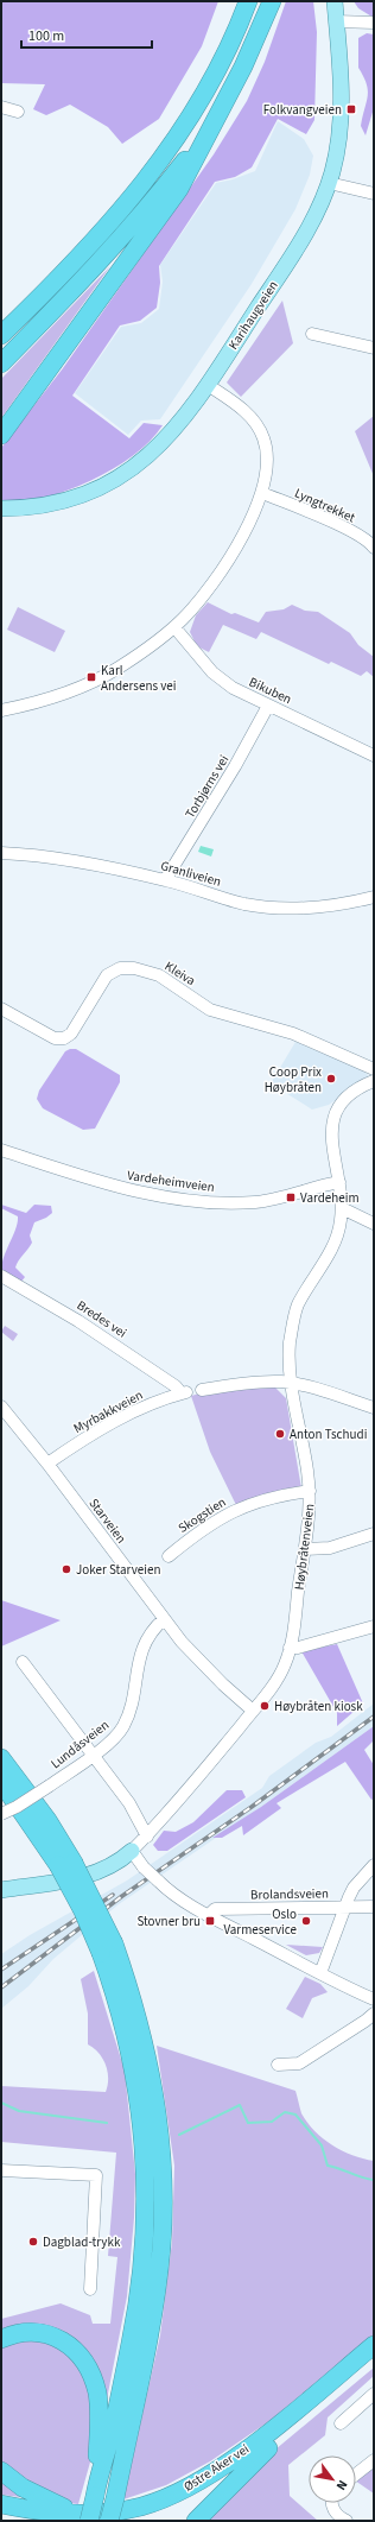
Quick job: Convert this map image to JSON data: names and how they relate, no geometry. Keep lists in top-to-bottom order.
{
  "streets": {
    "highway": ["Østre Aker vei"],
    "main road": ["Karihaugveien", "Høybråtenveien"],
    "street": [
      "Lyngtrekket",
      "Bikuben",
      "Torbjørns vei",
      "Granliveien",
      "Kleiva",
      "Vardeheimveien",
      "Bredes vei",
      "Myrbakkveien",
      "Skogstien",
      "Starveien",
      "Lundåsveien",
      "Brolandsveien"
    ]
  },
  "crossings": [
    ["Bikuben", "Torbjørns vei"],
    ["Torbjørns vei", "Granliveien"],
    ["Vardeheimveien", "Høybråtenveien"],
    ["Bredes vei", "Myrbakkveien"],
    ["Myrbakkveien", "Starveien"],
    ["Skogstien", "Høybråtenveien"],
    ["Starveien", "Høybråtenveien"],
    ["Starveien", "Lundåsveien"]
  ],
  "places": {
    "transit": [
      "Folkvangveien",
      "Karl Andersens vei",
      "Vardeheim",
      "Stovner bru"
    ],
    "other": [
      "Coop Prix Høybråten",
      "Anton Tschudi",
      "Joker Starveien",
      "Høybråten kiosk",
      "Oslo Varmeservice",
      "Dagblad-trykk"
    ]
  },
  "scale_bar": "100 m",
  "north": "bottom right"
}
